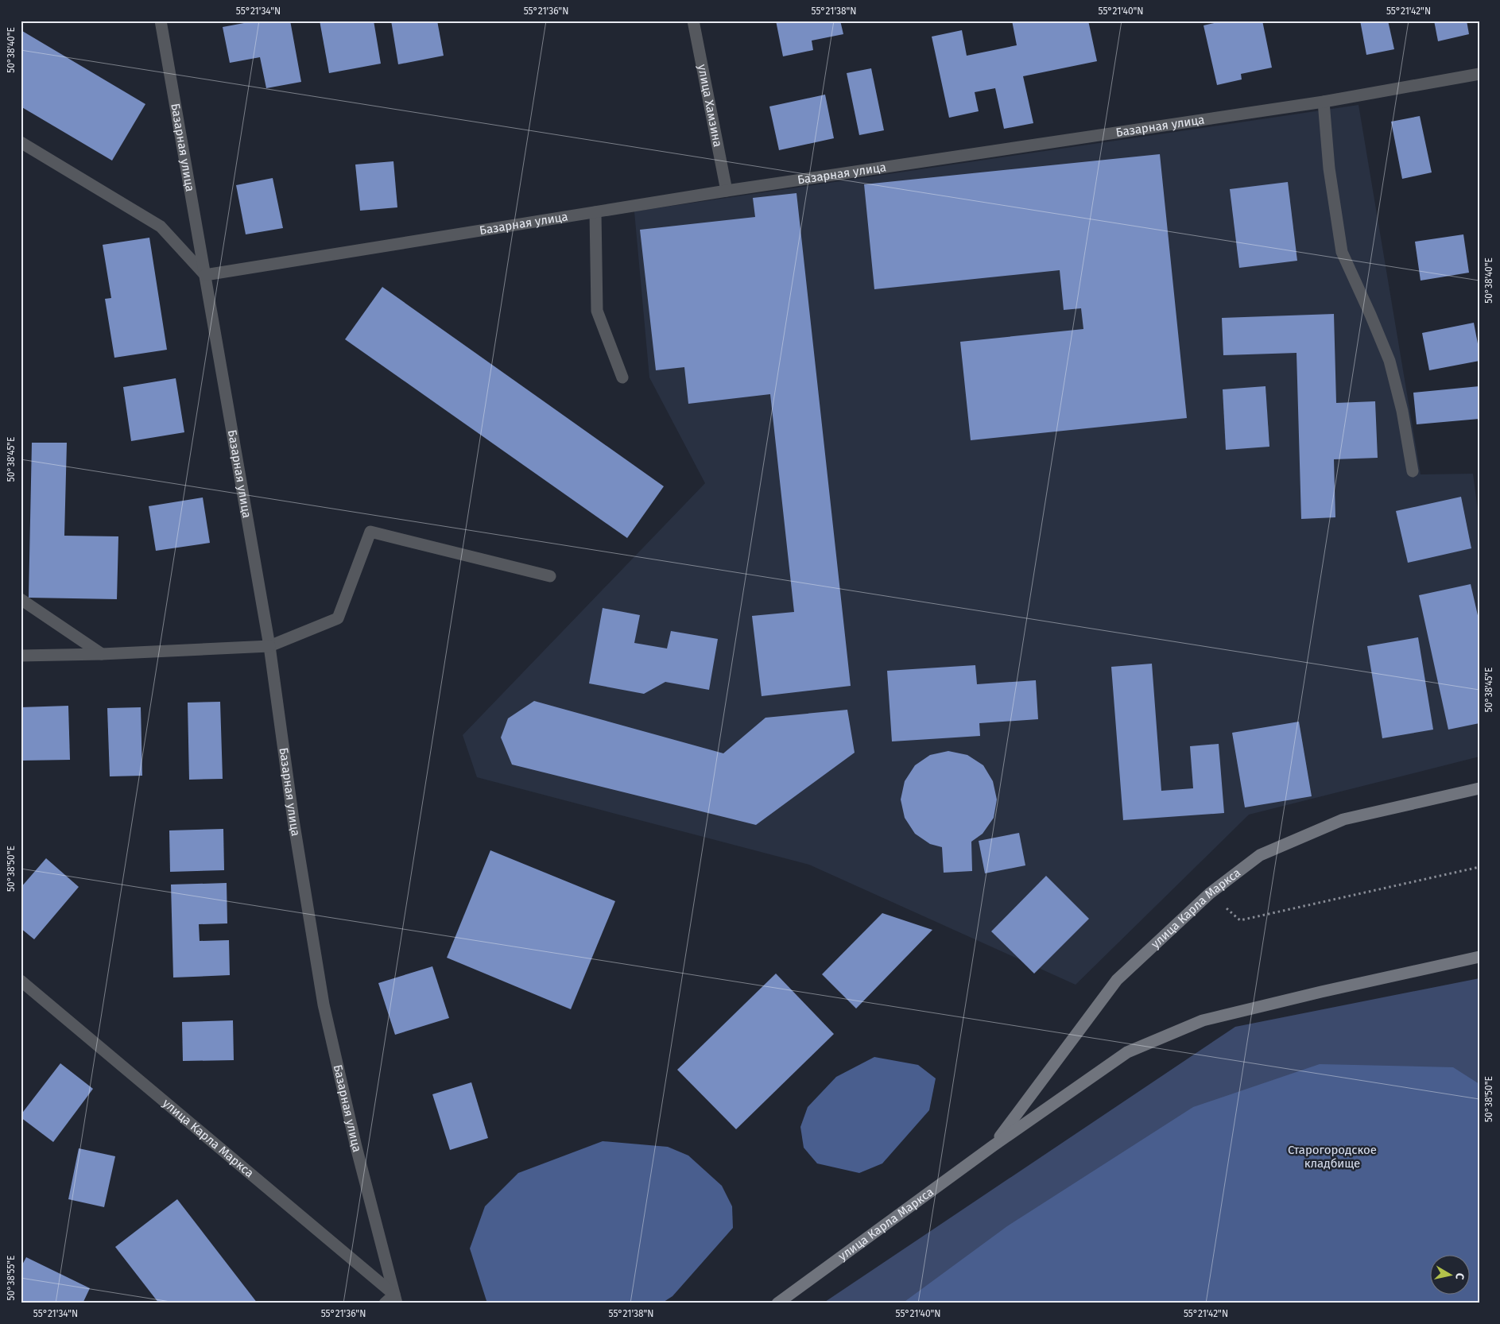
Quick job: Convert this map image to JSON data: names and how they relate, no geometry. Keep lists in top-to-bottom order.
{
  "streets": {
    "main road": ["улица Карла Маркса"],
    "street": ["улица Хамзина", "Базарная улица"]
  },
  "crossings": [
    ["улица Хамзина", "Базарная улица"],
    ["Базарная улица", "улица Карла Маркса"]
  ],
  "parks": ["Старогородское кладбище"],
  "north": "right",
  "coordinates": [
    "55°21'34\"N",
    "55°21'36\"N",
    "55°21'38\"N",
    "55°21'40\"N",
    "55°21'42\"N",
    "50°38'40\"E",
    "50°38'45\"E",
    "50°38'50\"E",
    "50°38'55\"E"
  ]
}
